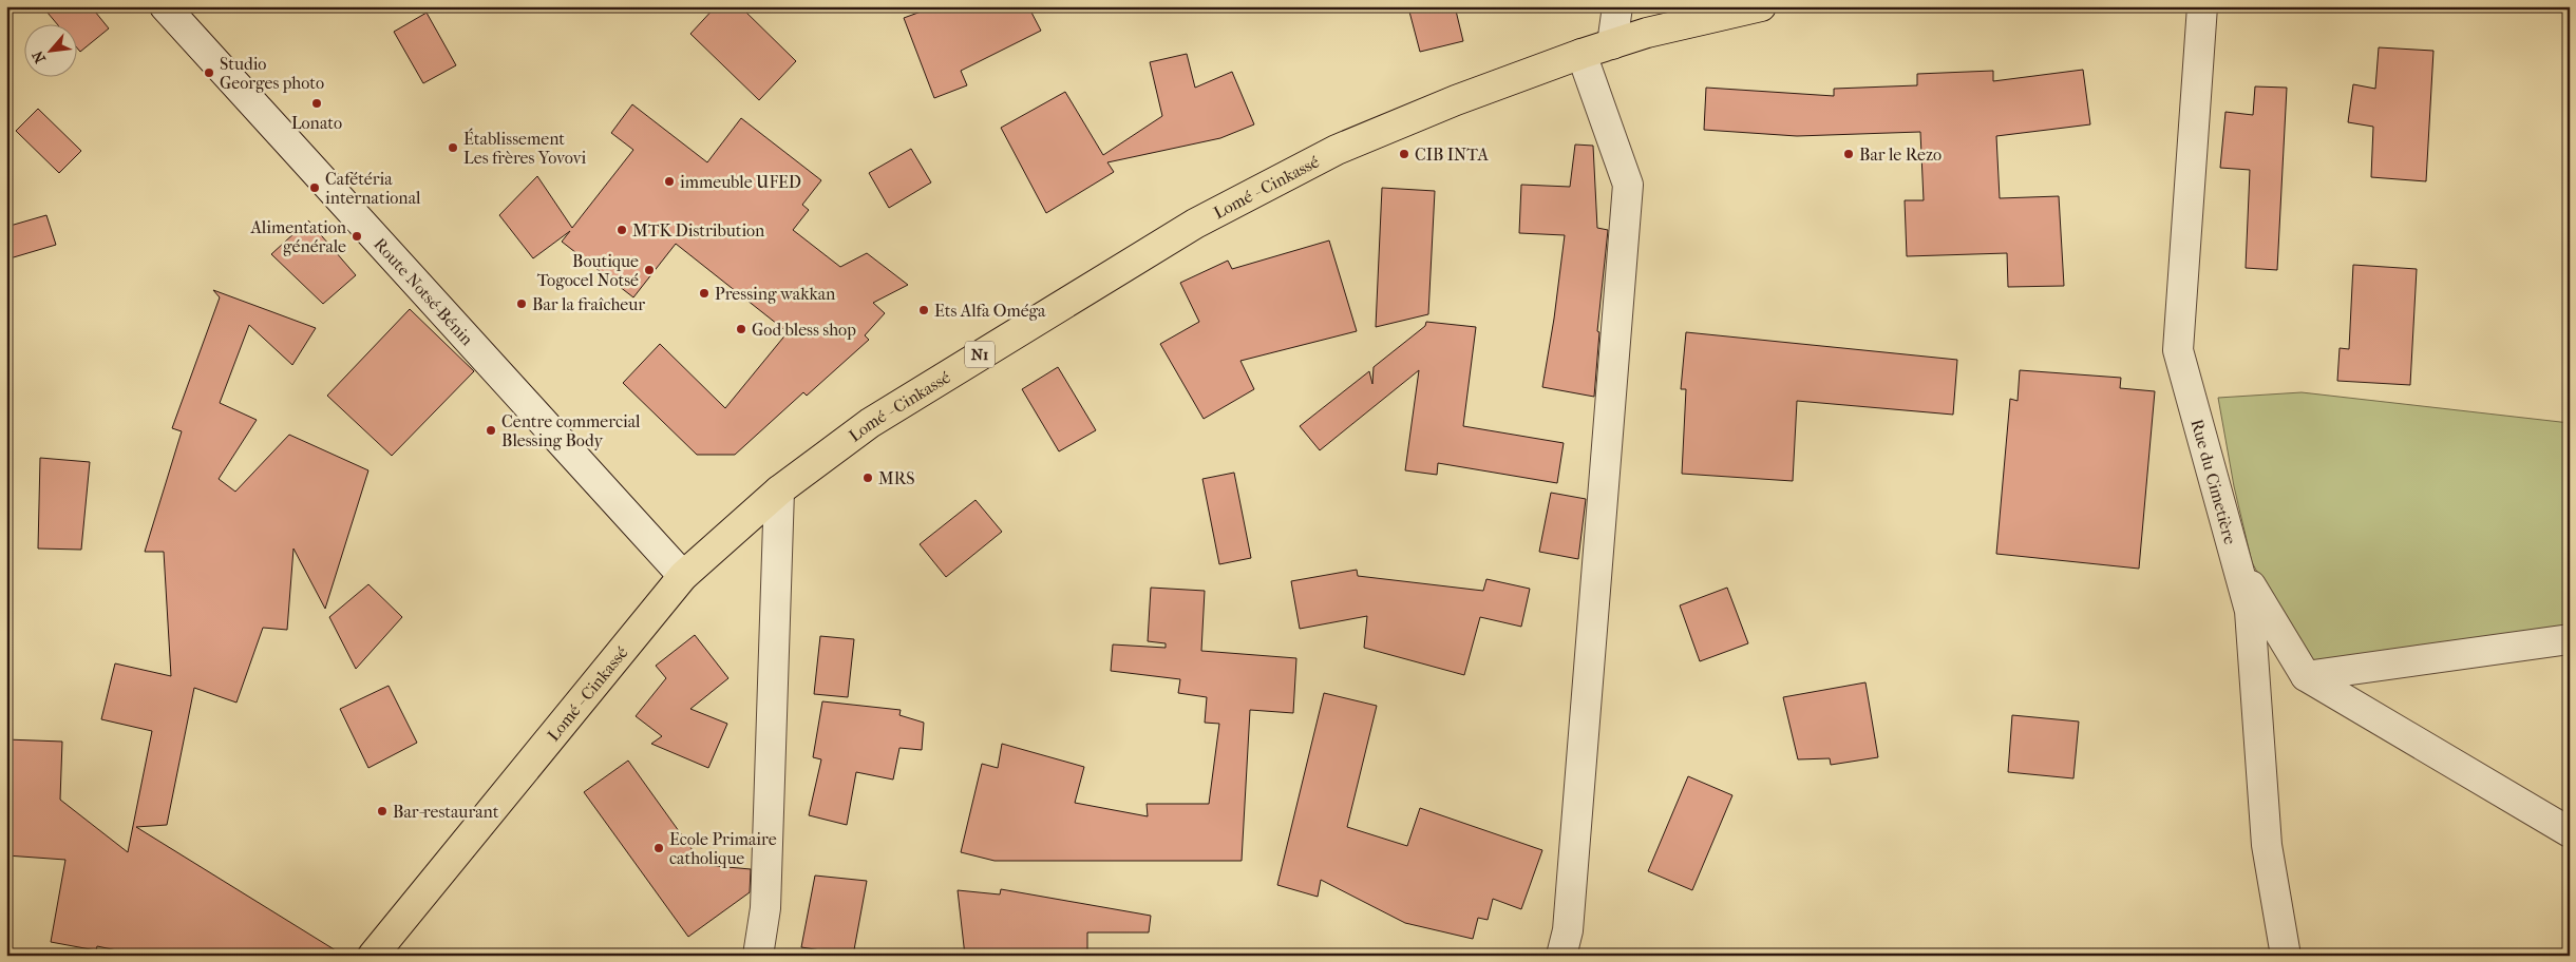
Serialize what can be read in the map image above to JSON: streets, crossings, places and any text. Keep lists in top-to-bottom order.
{
  "streets": {
    "highway": ["Lomé - Cinkassé", "N1"],
    "street": ["Route Notsé-Bénin", "Rue du Cimetière"]
  },
  "crossings": [
    ["Lomé - Cinkassé", "Route Notsé-Bénin"]
  ],
  "places": [
    "Studio Georges photo",
    "Lonato",
    "Établissement Les frères Yovovi",
    "CIB INTA",
    "Bar le Rezo",
    "immeuble UFED",
    "Cafétéria international",
    "MTK Distribution",
    "Alimentation générale",
    "Boutique Togocel Notsé",
    "Pressing wakkan",
    "Bar la fraîcheur",
    "Ets Alfa Oméga",
    "God bless shop",
    "Centre commercial Blessing Body",
    "MRS",
    "Bar-restaurant",
    "Ecole Primaire catholique"
  ],
  "north": "bottom left"
}
